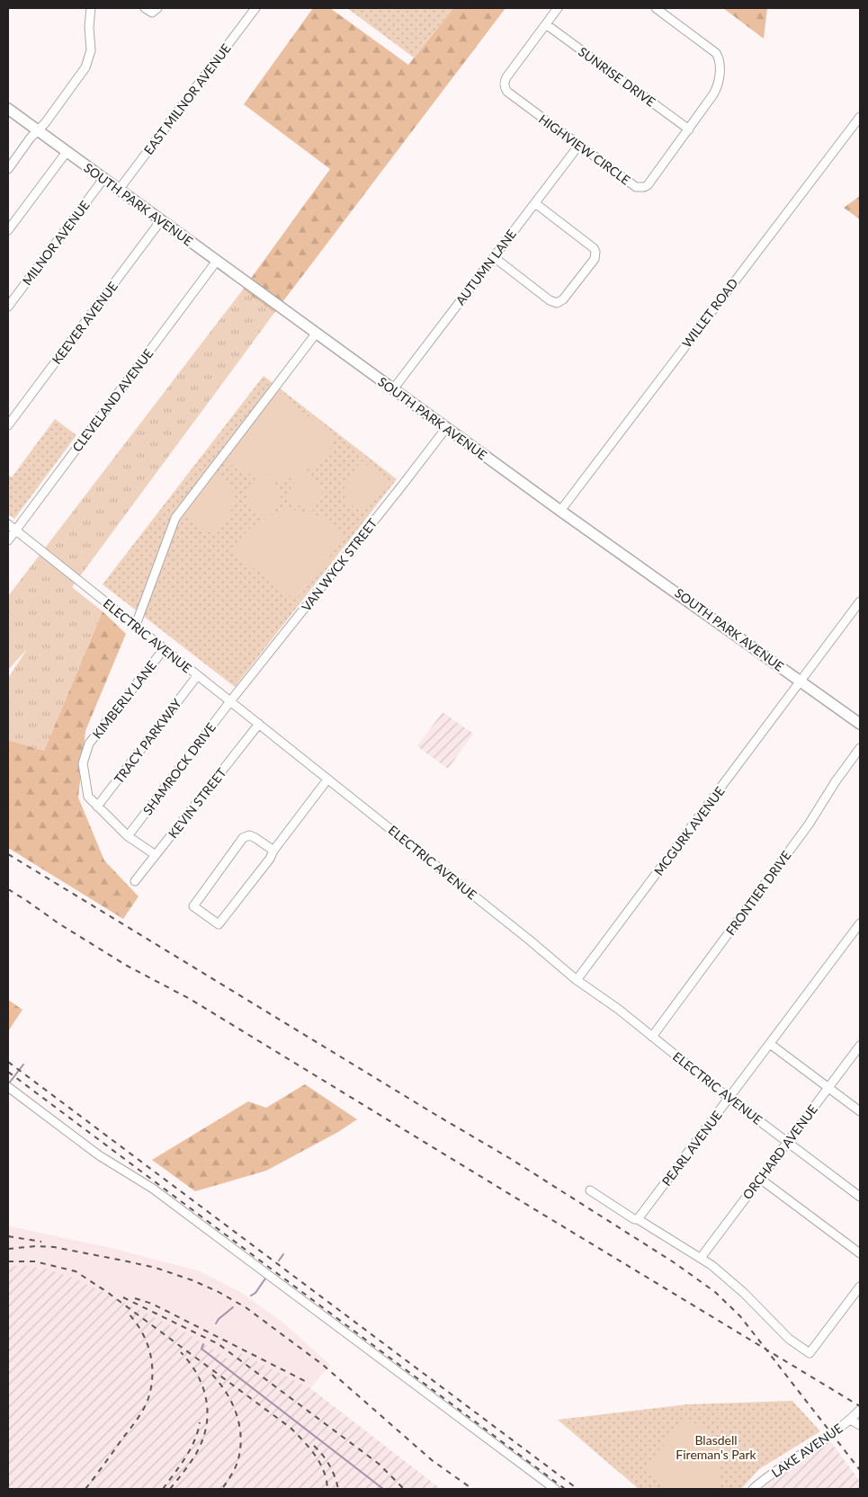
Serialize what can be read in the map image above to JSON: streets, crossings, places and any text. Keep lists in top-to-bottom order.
{
  "streets": {
    "main road": ["SOUTH PARK AVENUE"],
    "street": [
      "SUNRISE DRIVE",
      "EAST MILNOR AVENUE",
      "HIGHVIEW CIRCLE",
      "MILNOR AVENUE",
      "AUTUMN LANE",
      "WILLET ROAD",
      "KEEVER AVENUE",
      "CLEVELAND AVENUE",
      "VAN WYCK STREET",
      "ELECTRIC AVENUE",
      "KIMBERLY LANE",
      "TRACY PARKWAY",
      "SHAMROCK DRIVE",
      "KEVIN STREET",
      "MCGURK AVENUE",
      "FRONTIER DRIVE",
      "PEARL AVENUE",
      "ORCHARD AVENUE",
      "LAKE AVENUE"
    ]
  },
  "crossings": [
    ["SUNRISE DRIVE", "HIGHVIEW CIRCLE"],
    ["EAST MILNOR AVENUE", "SOUTH PARK AVENUE"],
    ["HIGHVIEW CIRCLE", "AUTUMN LANE"],
    ["SOUTH PARK AVENUE", "MILNOR AVENUE"],
    ["SOUTH PARK AVENUE", "AUTUMN LANE"],
    ["SOUTH PARK AVENUE", "WILLET ROAD"],
    ["SOUTH PARK AVENUE", "KEEVER AVENUE"],
    ["SOUTH PARK AVENUE", "CLEVELAND AVENUE"],
    ["SOUTH PARK AVENUE", "VAN WYCK STREET"],
    ["SOUTH PARK AVENUE", "MCGURK AVENUE"],
    ["CLEVELAND AVENUE", "ELECTRIC AVENUE"],
    ["VAN WYCK STREET", "ELECTRIC AVENUE"],
    ["VAN WYCK STREET", "SHAMROCK DRIVE"],
    ["ELECTRIC AVENUE", "KIMBERLY LANE"],
    ["ELECTRIC AVENUE", "TRACY PARKWAY"],
    ["ELECTRIC AVENUE", "SHAMROCK DRIVE"],
    ["ELECTRIC AVENUE", "KEVIN STREET"],
    ["ELECTRIC AVENUE", "MCGURK AVENUE"],
    ["ELECTRIC AVENUE", "FRONTIER DRIVE"],
    ["ELECTRIC AVENUE", "PEARL AVENUE"],
    ["ELECTRIC AVENUE", "ORCHARD AVENUE"],
    ["KIMBERLY LANE", "TRACY PARKWAY"],
    ["KIMBERLY LANE", "SHAMROCK DRIVE"],
    ["KIMBERLY LANE", "KEVIN STREET"]
  ],
  "parks": ["Blasdell Fireman's Park"]
}
